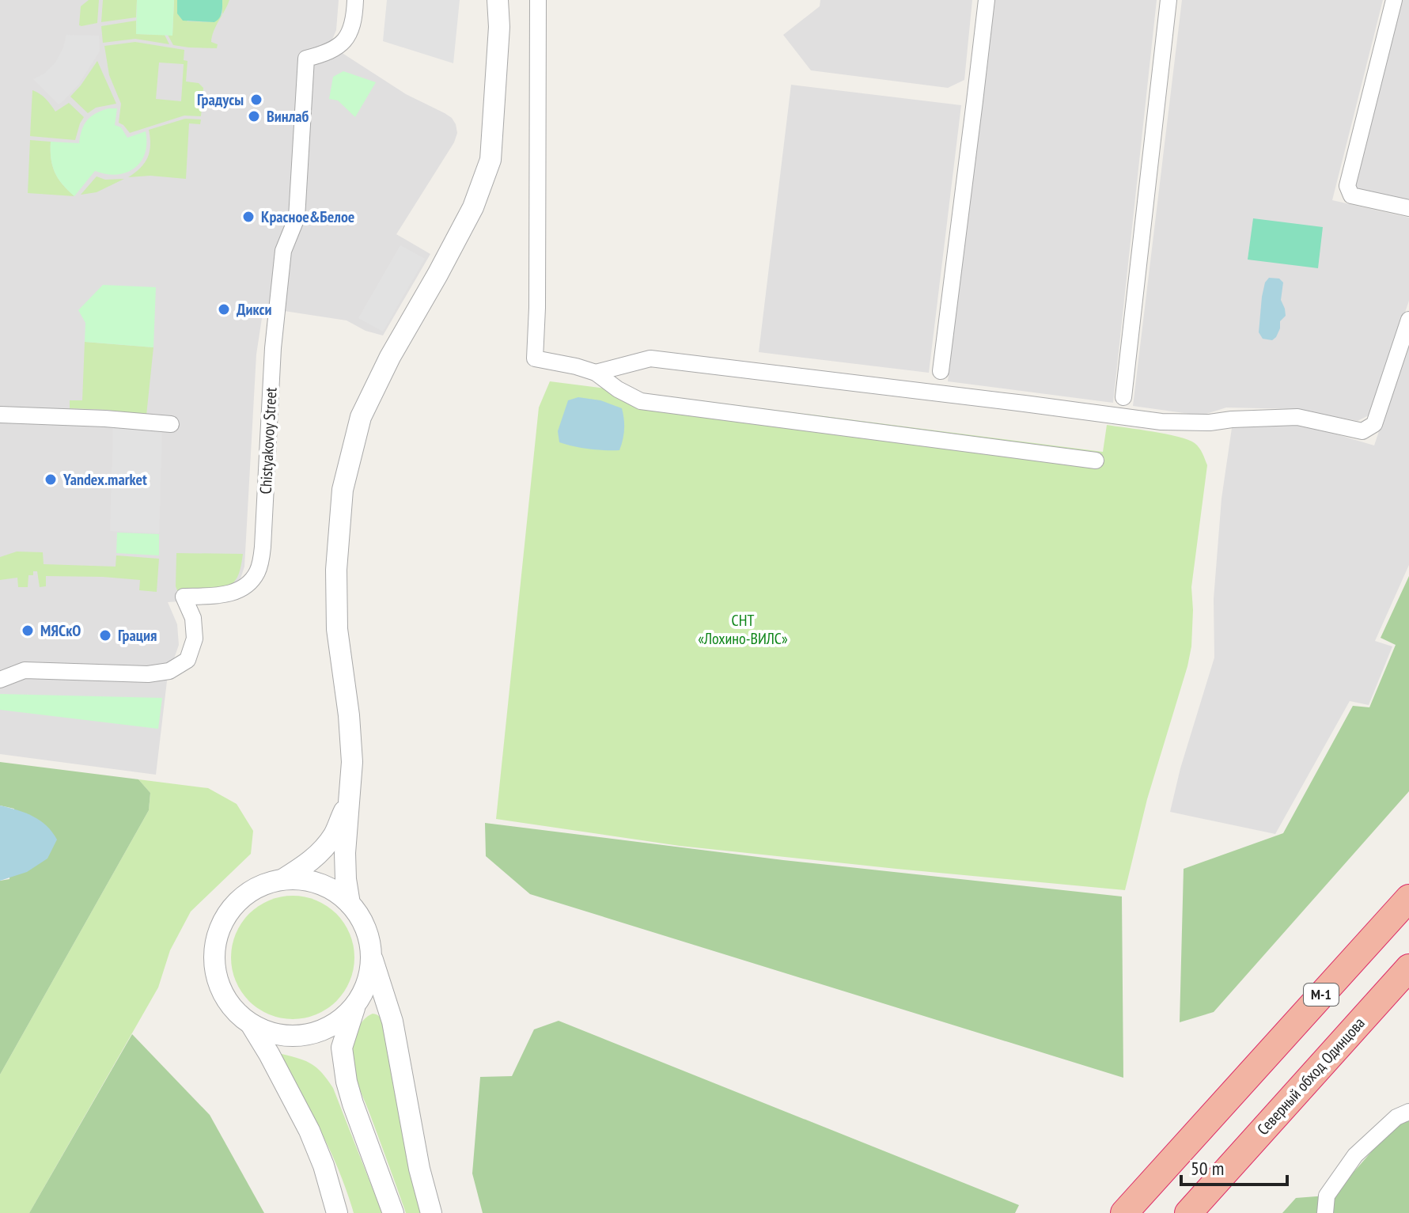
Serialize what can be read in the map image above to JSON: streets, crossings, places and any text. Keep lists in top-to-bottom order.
{
  "streets": {
    "highway": ["М-1", "Северный обход Одинцова"],
    "street": ["Chistyakovoy Street"]
  },
  "parks": ["СНТ «Лохино-ВИЛС»"],
  "places": [
    "Градусы",
    "Винлаб",
    "Красное&Белое",
    "Дикси",
    "Yandex.market",
    "МЯСкО",
    "Грация"
  ],
  "scale_bar": "50 m"
}
